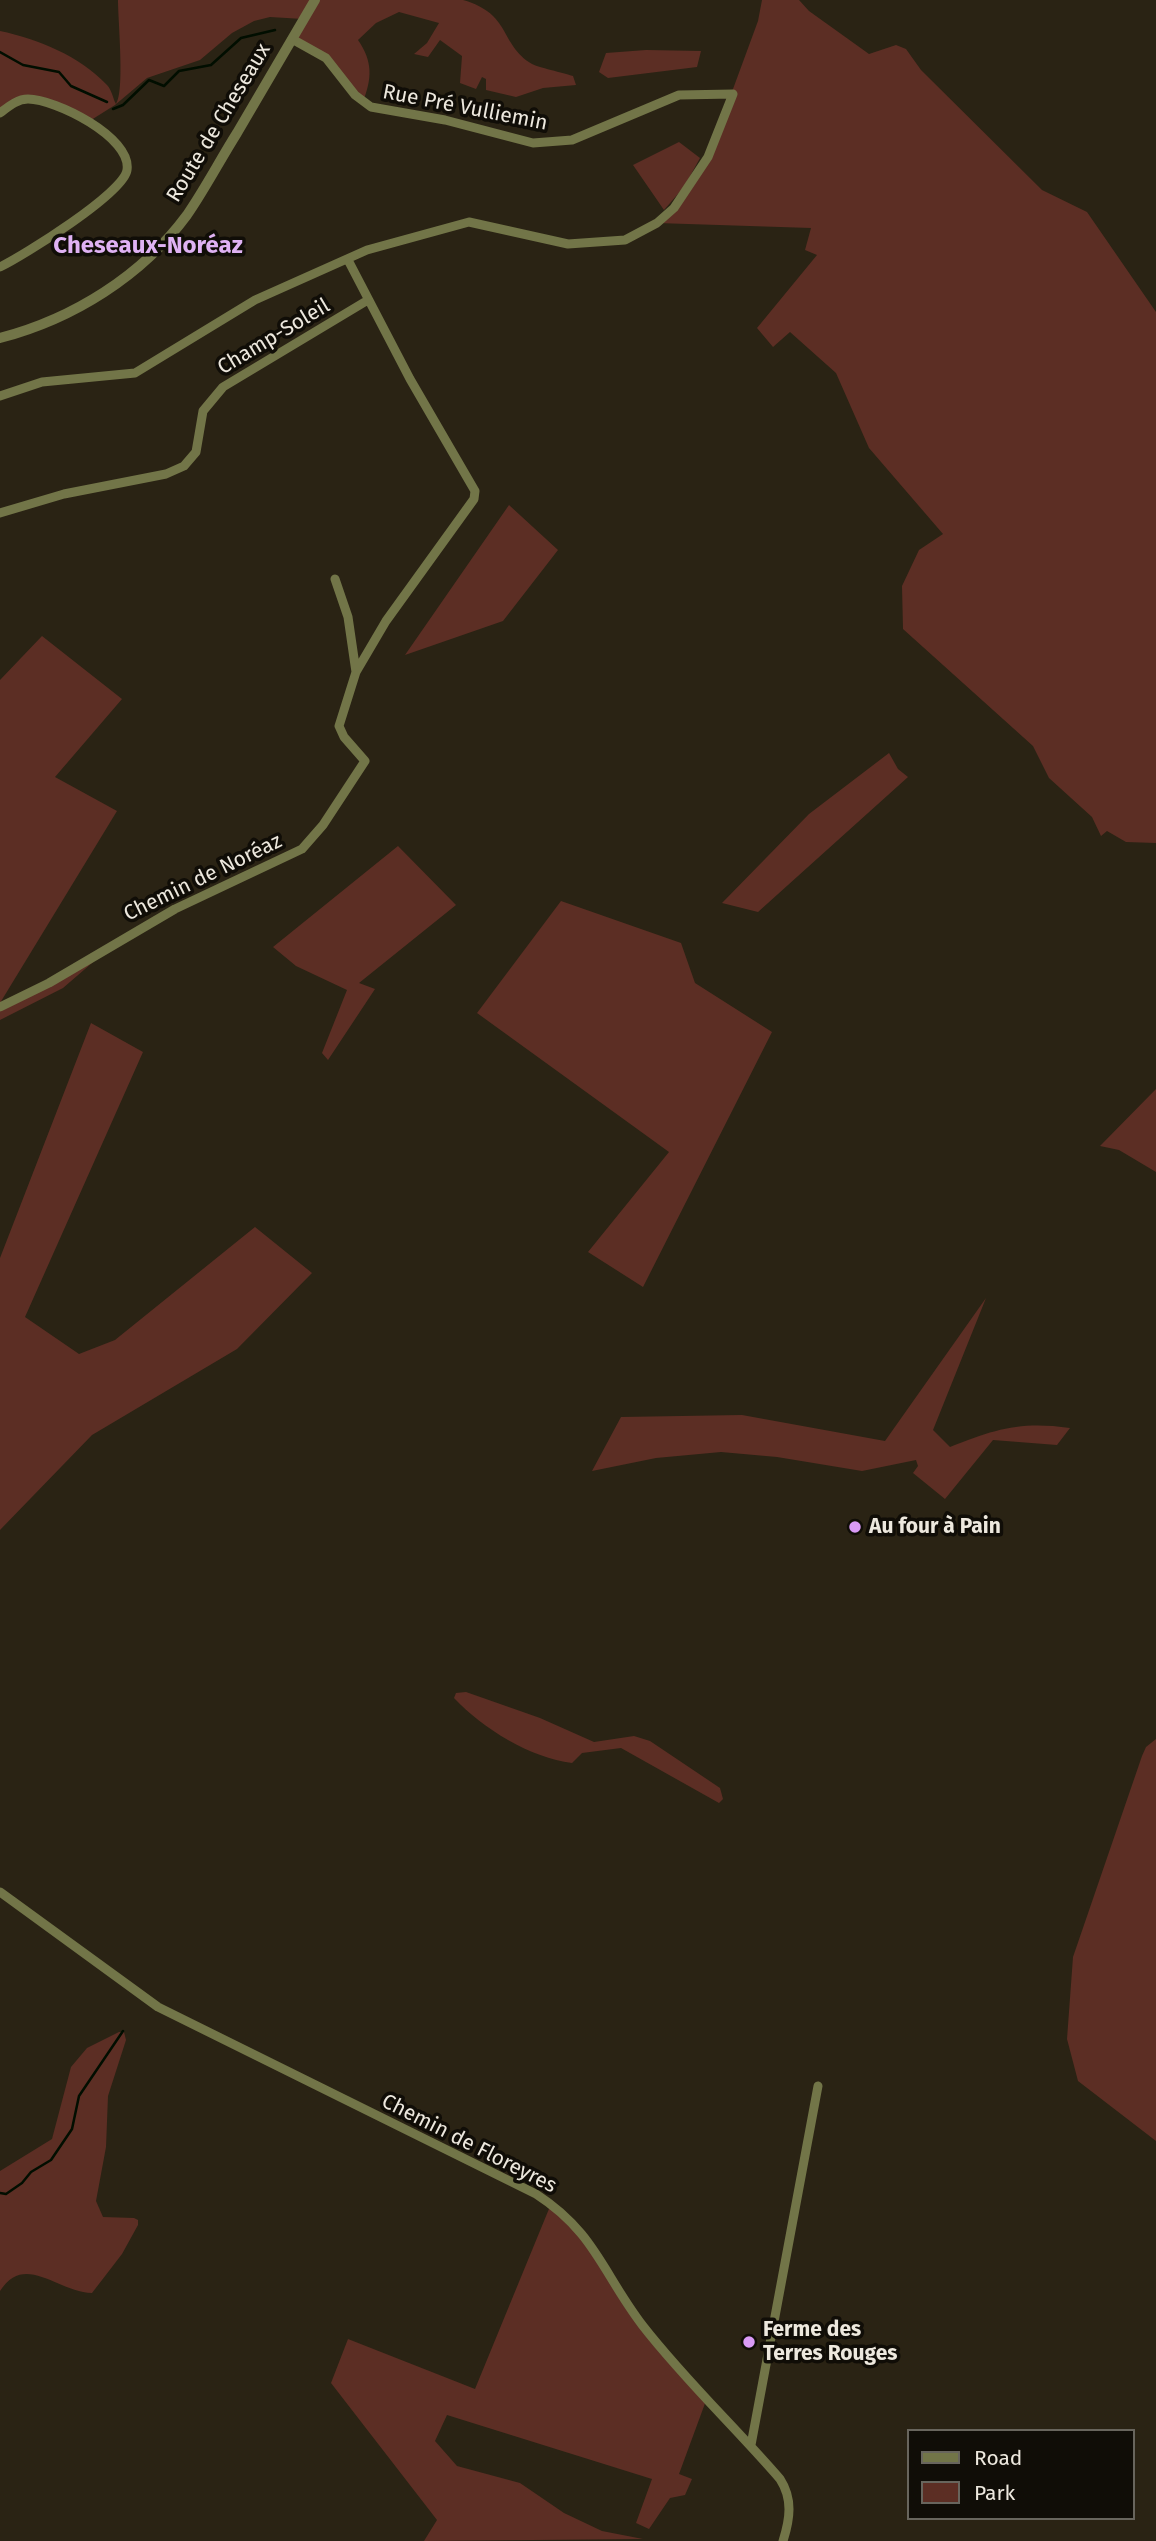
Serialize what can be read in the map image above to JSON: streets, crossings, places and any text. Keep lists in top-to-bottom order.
{
  "streets": {
    "street": [
      "Rue Pré Vulliemin",
      "Route de Cheseaux",
      "Champ-Soleil",
      "Chemin de Noréaz",
      "Chemin de Floreyres"
    ]
  },
  "crossings": [
    ["Rue Pré Vulliemin", "Route de Cheseaux"]
  ],
  "districts": ["Cheseaux-Noréaz"],
  "places": ["Au four à Pain", "Ferme des Terres Rouges"],
  "legend": ["Road", "Park"]
}
